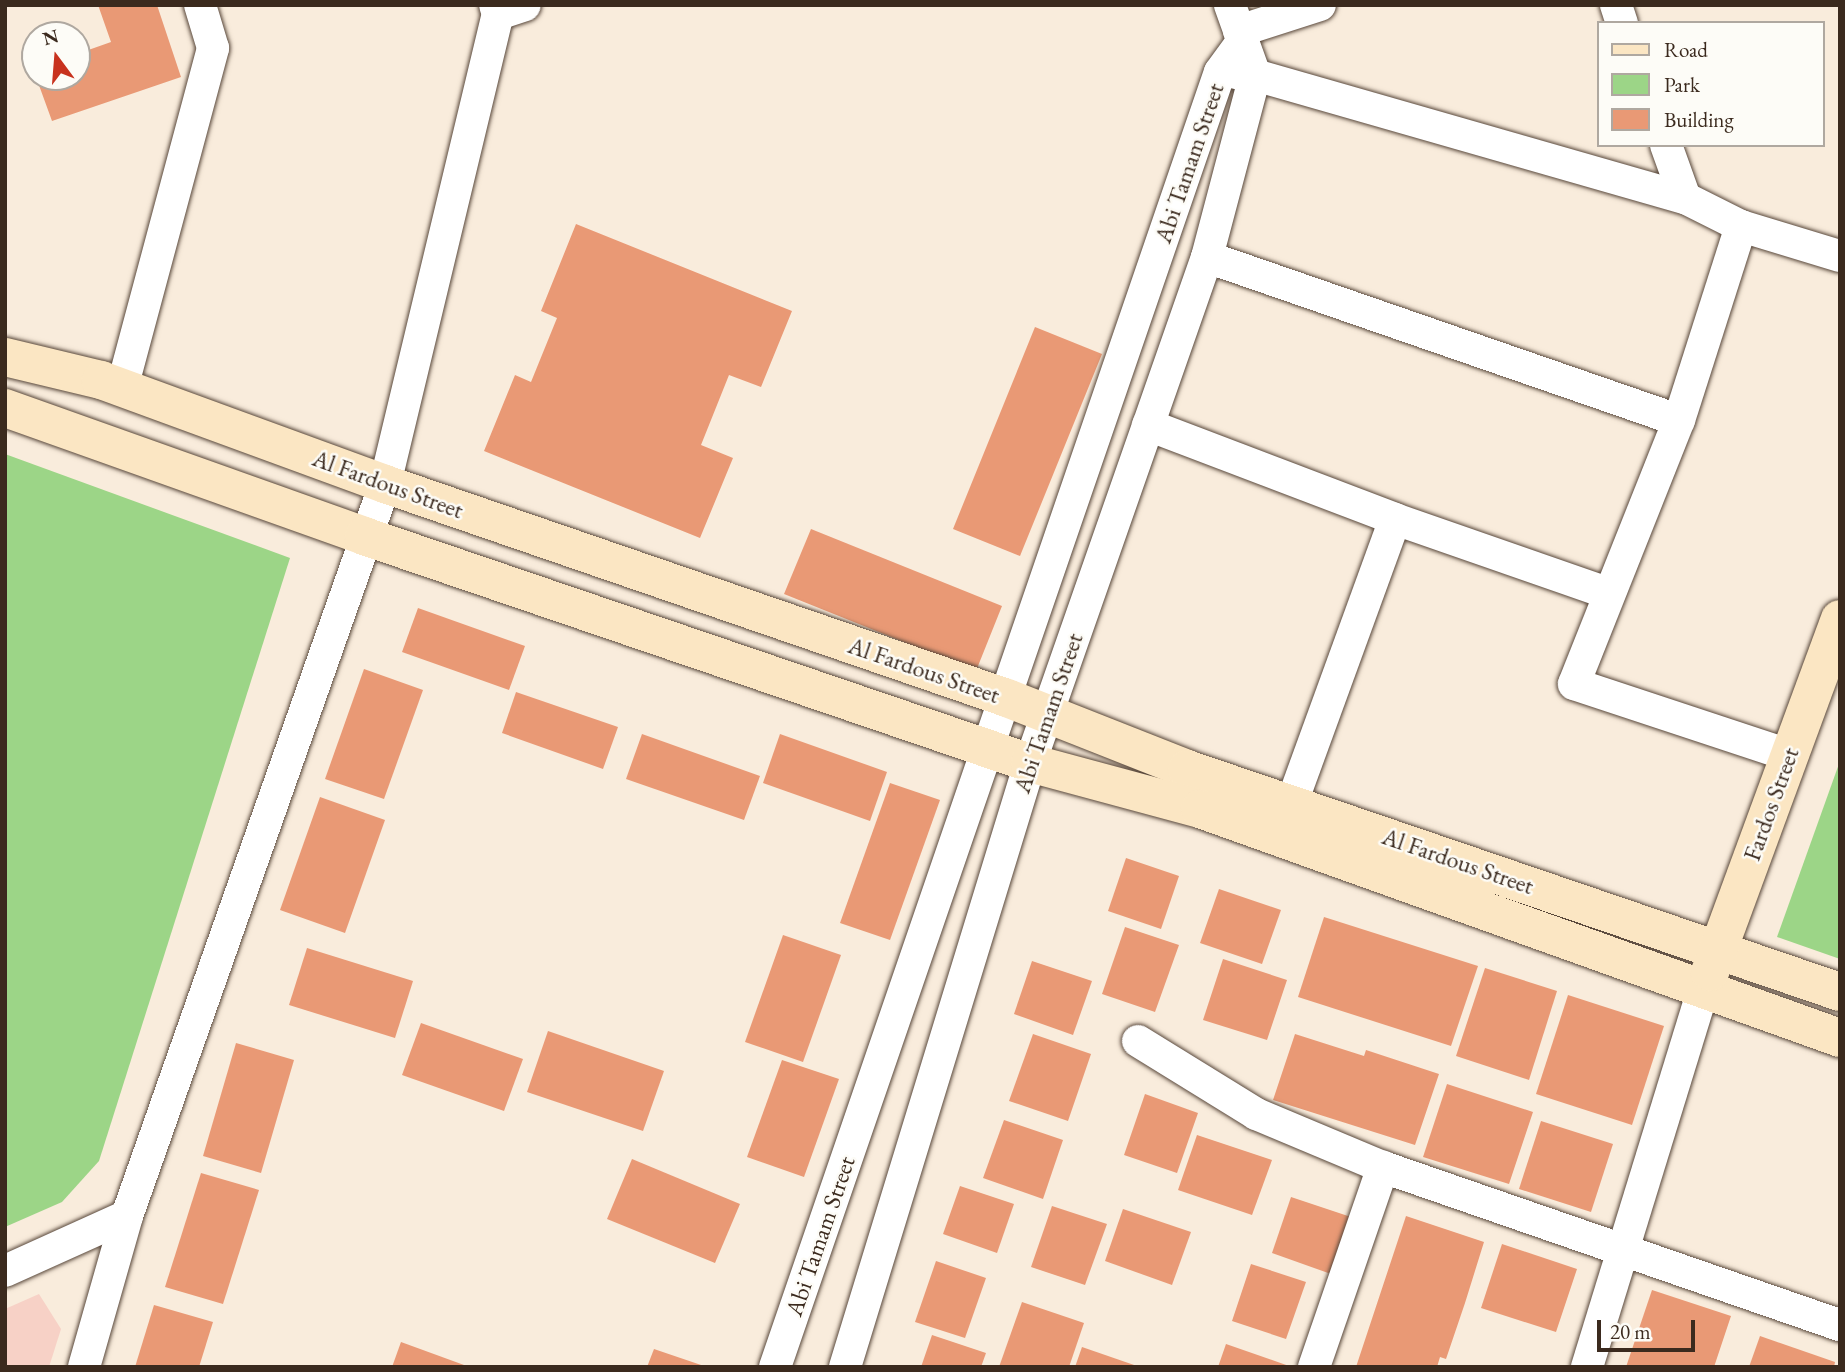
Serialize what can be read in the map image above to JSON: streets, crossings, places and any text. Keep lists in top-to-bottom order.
{
  "streets": {
    "main road": ["Al Fardous Street", "Fardos Street"],
    "street": ["Abi Tamam Street"]
  },
  "crossings": [
    ["Abi Tamam Street", "Al Fardous Street"],
    ["Al Fardous Street", "Fardos Street"]
  ],
  "legend": ["Road", "Park", "Building"],
  "scale_bar": "20 m",
  "north": "top"
}
